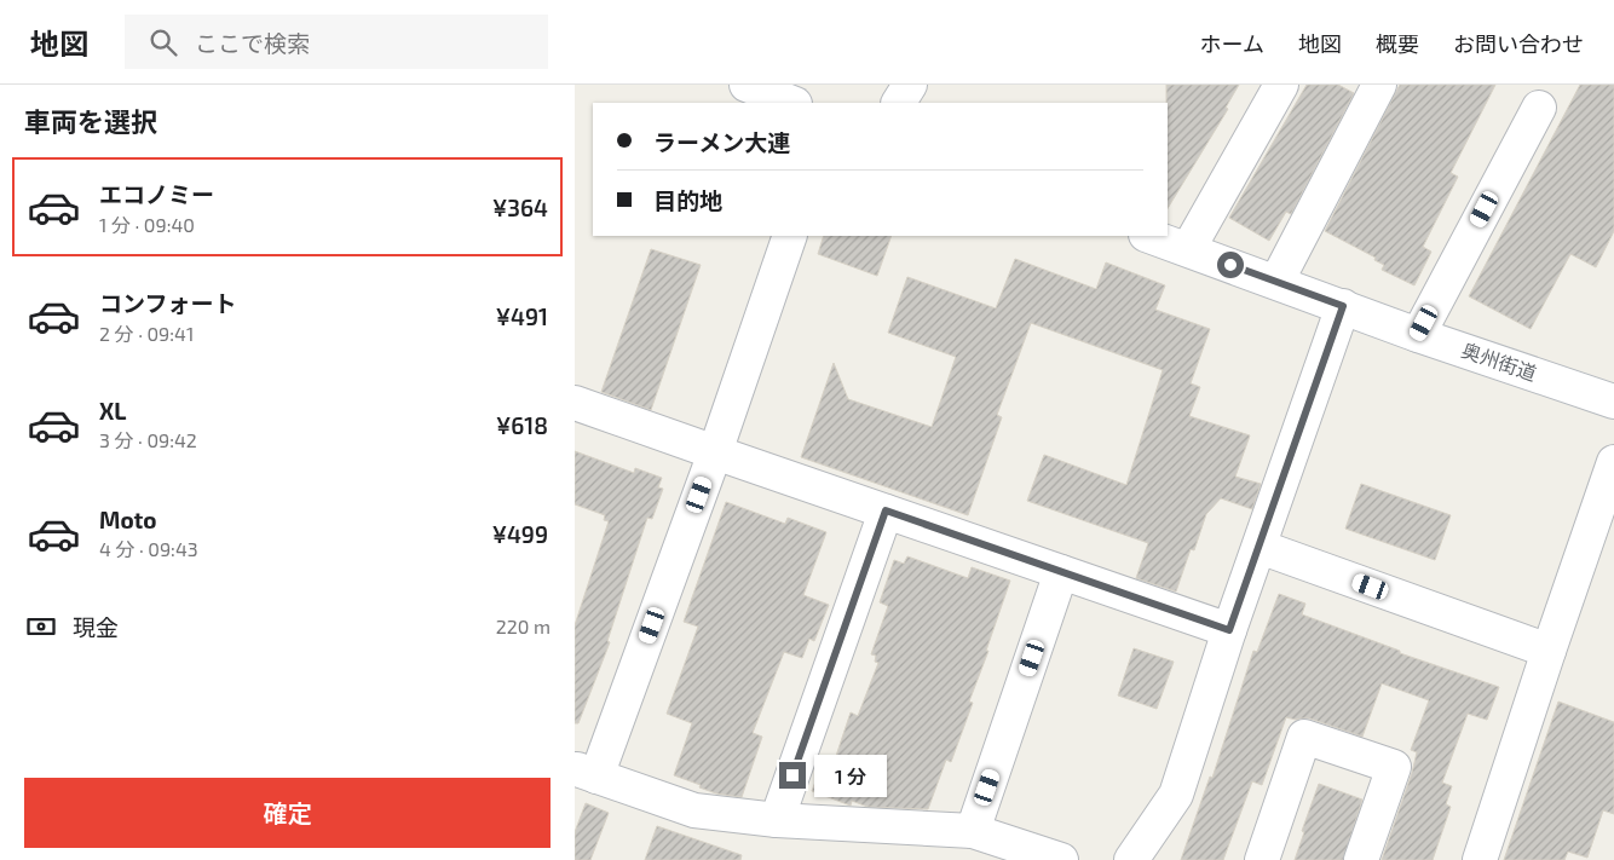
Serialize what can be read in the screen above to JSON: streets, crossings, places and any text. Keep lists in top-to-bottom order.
{
  "streets": {
    "street": ["奥州街道"]
  },
  "page": {
    "header": "地図",
    "search": "ここで検索",
    "nav": [
      "ホーム",
      "地図",
      "概要",
      "お問い合わせ"
    ],
    "heading": "車両を選択",
    "banner": ["ラーメン大連", "目的地"],
    "list": [
      {
        "name": "エコノミー",
        "note": "1 分 · 09:40",
        "value": "¥364"
      },
      {
        "name": "コンフォート",
        "note": "2 分 · 09:41",
        "value": "¥491"
      },
      {
        "name": "XL",
        "note": "3 分 · 09:42",
        "value": "¥618"
      },
      {
        "name": "Moto",
        "note": "4 分 · 09:43",
        "value": "¥499"
      }
    ],
    "pay": ["現金", "220 m"],
    "bubble": "1 分",
    "buttons": "確定"
  }
}
